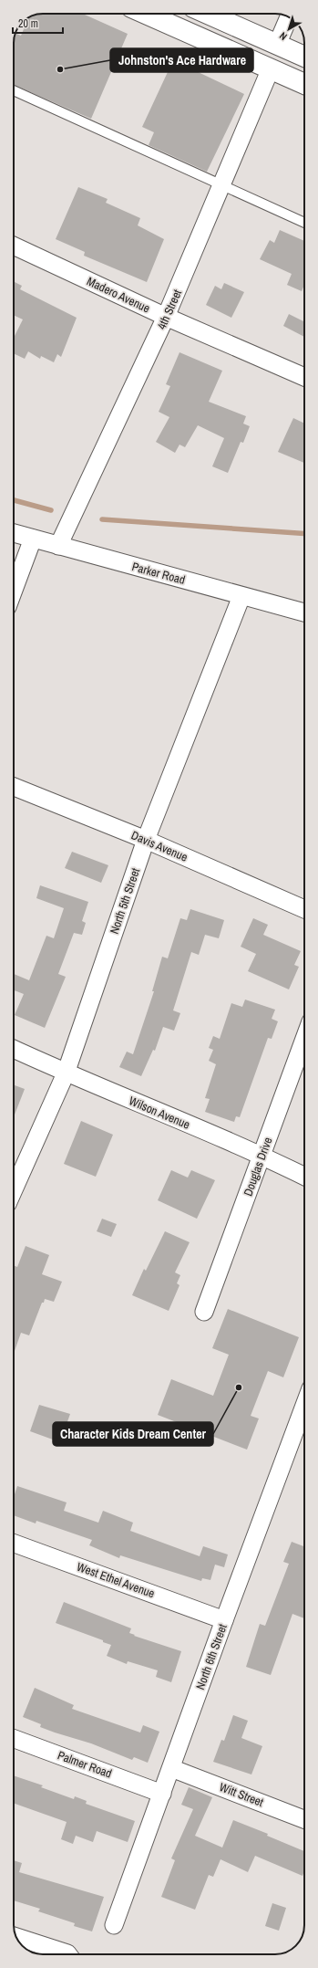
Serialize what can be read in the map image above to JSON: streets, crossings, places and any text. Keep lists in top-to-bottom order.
{
  "streets": {
    "street": [
      "Madero Avenue",
      "4th Street",
      "Parker Road",
      "Davis Avenue",
      "North 5th Street",
      "Wilson Avenue",
      "Douglas Drive",
      "West Ethel Avenue",
      "North 6th Street",
      "Palmer Road",
      "Witt Street"
    ]
  },
  "crossings": [
    ["Madero Avenue", "4th Street"],
    ["4th Street", "Parker Road"],
    ["Parker Road", "North 5th Street"],
    ["Davis Avenue", "North 5th Street"],
    ["North 5th Street", "Wilson Avenue"],
    ["Wilson Avenue", "Douglas Drive"],
    ["West Ethel Avenue", "North 6th Street"],
    ["North 6th Street", "Palmer Road"],
    ["North 6th Street", "Witt Street"]
  ],
  "places": ["Johnston's Ace Hardware", "Character Kids Dream Center"],
  "scale_bar": "20 m",
  "north": "bottom left"
}
